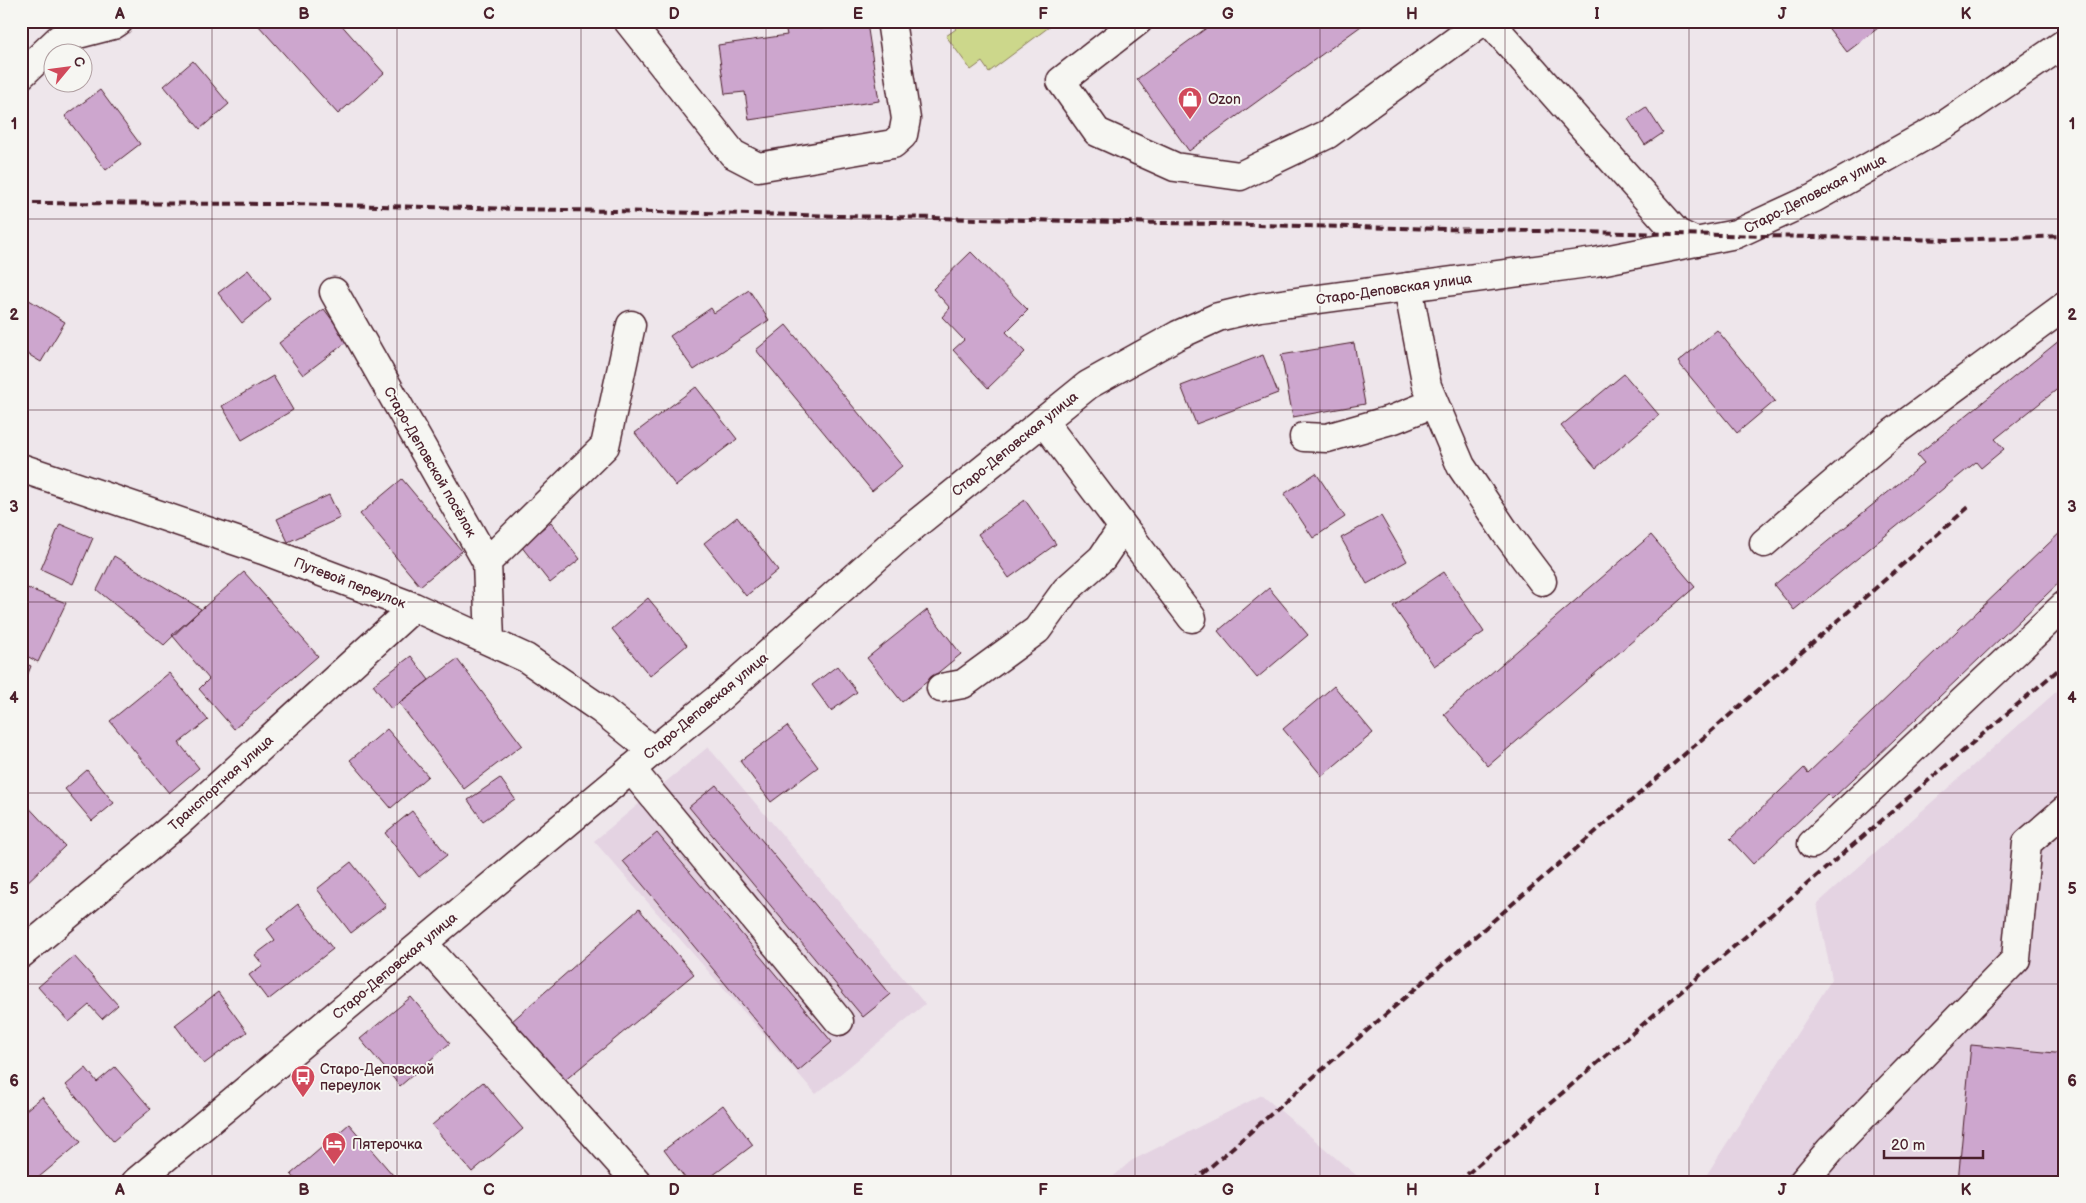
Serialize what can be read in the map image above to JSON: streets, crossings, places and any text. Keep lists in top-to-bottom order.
{
  "streets": {
    "street": [
      "Старо-Деповская улица",
      "Старо-Деповской посёлок",
      "Путевой переулок",
      "Транспортная улица"
    ]
  },
  "crossings": [
    ["Старо-Деповская улица", "Путевой переулок"],
    ["Старо-Деповской посёлок", "Путевой переулок"],
    ["Путевой переулок", "Транспортная улица"]
  ],
  "places": {
    "shop": ["Ozon"],
    "bus stop": ["Старо-Деповской переулок"],
    "hotel": ["Пятерочка"]
  },
  "scale_bar": "20 m",
  "north": "top right",
  "grid": {
    "columns": [
      "A",
      "B",
      "C",
      "D",
      "E",
      "F",
      "G",
      "H",
      "I",
      "J",
      "K"
    ],
    "rows": [
      "1",
      "2",
      "3",
      "4",
      "5",
      "6"
    ]
  }
}
